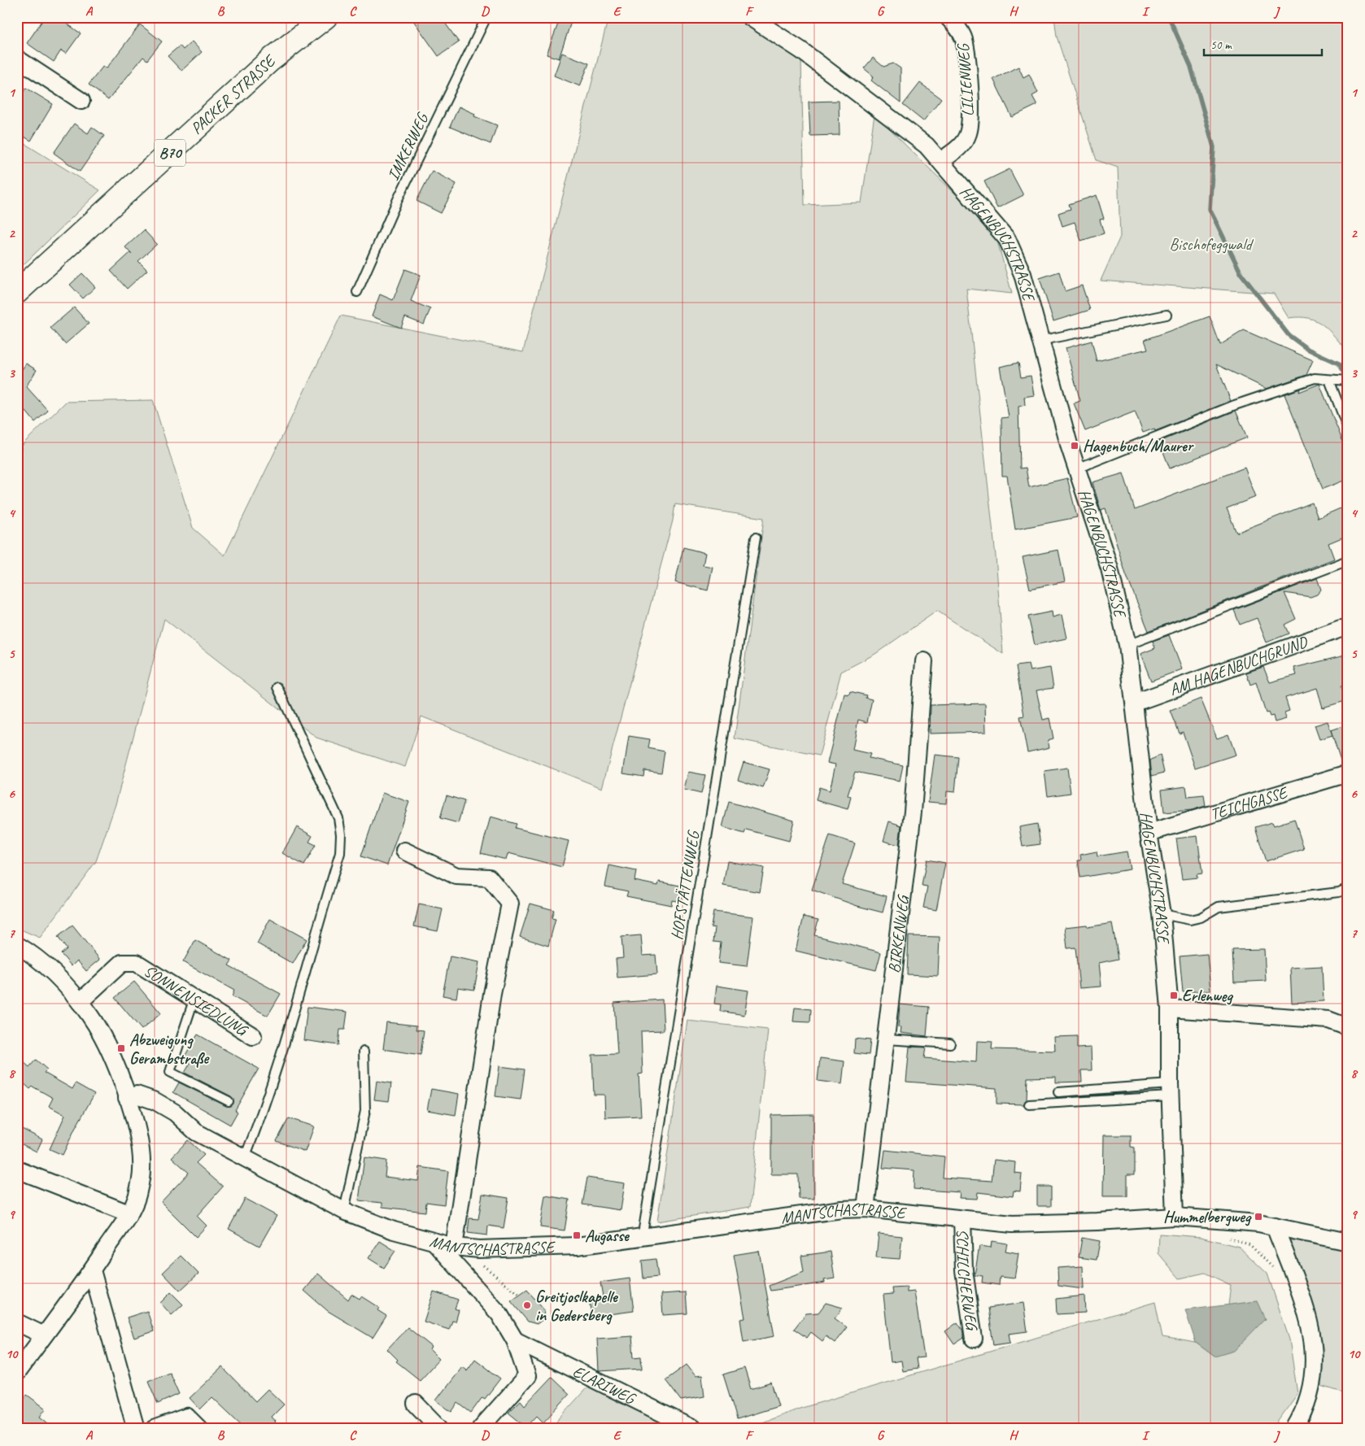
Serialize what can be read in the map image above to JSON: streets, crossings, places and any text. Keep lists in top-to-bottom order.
{
  "streets": {
    "main road": ["PACKER STRASSE", "B70"],
    "street": [
      "LILIENWEG",
      "HAGENBUCHSTRASSE",
      "AM HAGENBUCHGRUND",
      "TEICHGASSE",
      "BIRKENWEG",
      "SONNENSIEDLUNG",
      "MANTSCHASTRASSE",
      "SCHILCHERWEG",
      "ELARIWEG"
    ],
    "lane": ["IMKERWEG", "HOFSTÄTTENWEG"]
  },
  "crossings": [
    ["LILIENWEG", "HAGENBUCHSTRASSE"],
    ["HAGENBUCHSTRASSE", "AM HAGENBUCHGRUND"],
    ["HAGENBUCHSTRASSE", "TEICHGASSE"],
    ["HAGENBUCHSTRASSE", "MANTSCHASTRASSE"],
    ["HOFSTÄTTENWEG", "MANTSCHASTRASSE"],
    ["BIRKENWEG", "MANTSCHASTRASSE"],
    ["MANTSCHASTRASSE", "SCHILCHERWEG"]
  ],
  "parks": ["Bischofeggwald"],
  "places": {
    "transit": [
      "Hagenbuch/Maurer",
      "Erlenweg",
      "Abzweigung Gerambstraße",
      "Hummelbergweg",
      "Augasse"
    ],
    "other": ["Greitjoslkapelle in Gedersberg"]
  },
  "scale_bar": "50 m",
  "grid": {
    "columns": [
      "A",
      "B",
      "C",
      "D",
      "E",
      "F",
      "G",
      "H",
      "I",
      "J"
    ],
    "rows": [
      "1",
      "2",
      "3",
      "4",
      "5",
      "6",
      "7",
      "8",
      "9",
      "10"
    ]
  }
}
